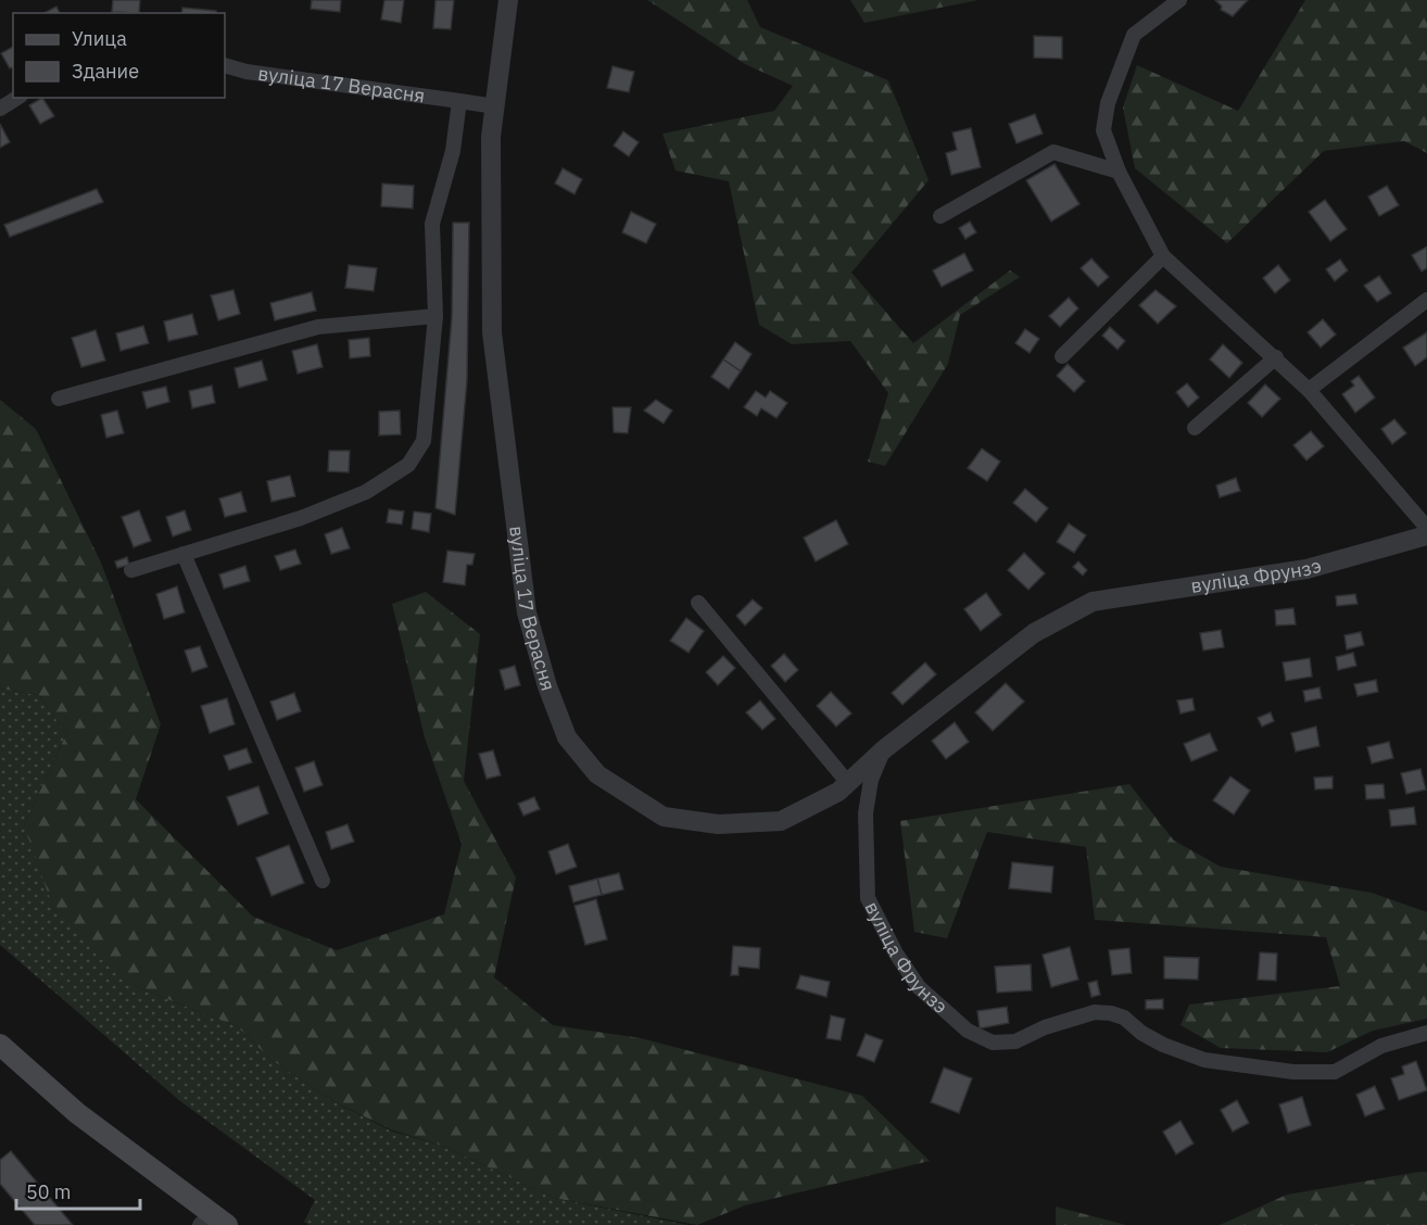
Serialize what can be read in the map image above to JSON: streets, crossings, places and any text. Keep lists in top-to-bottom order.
{
  "streets": {
    "street": ["вуліца 17 Верасня", "вуліца Фрунзэ"]
  },
  "crossings": [
    ["вуліца 17 Верасня", "вуліца Фрунзэ"]
  ],
  "legend": ["Улица", "Здание"],
  "scale_bar": "50 m"
}
